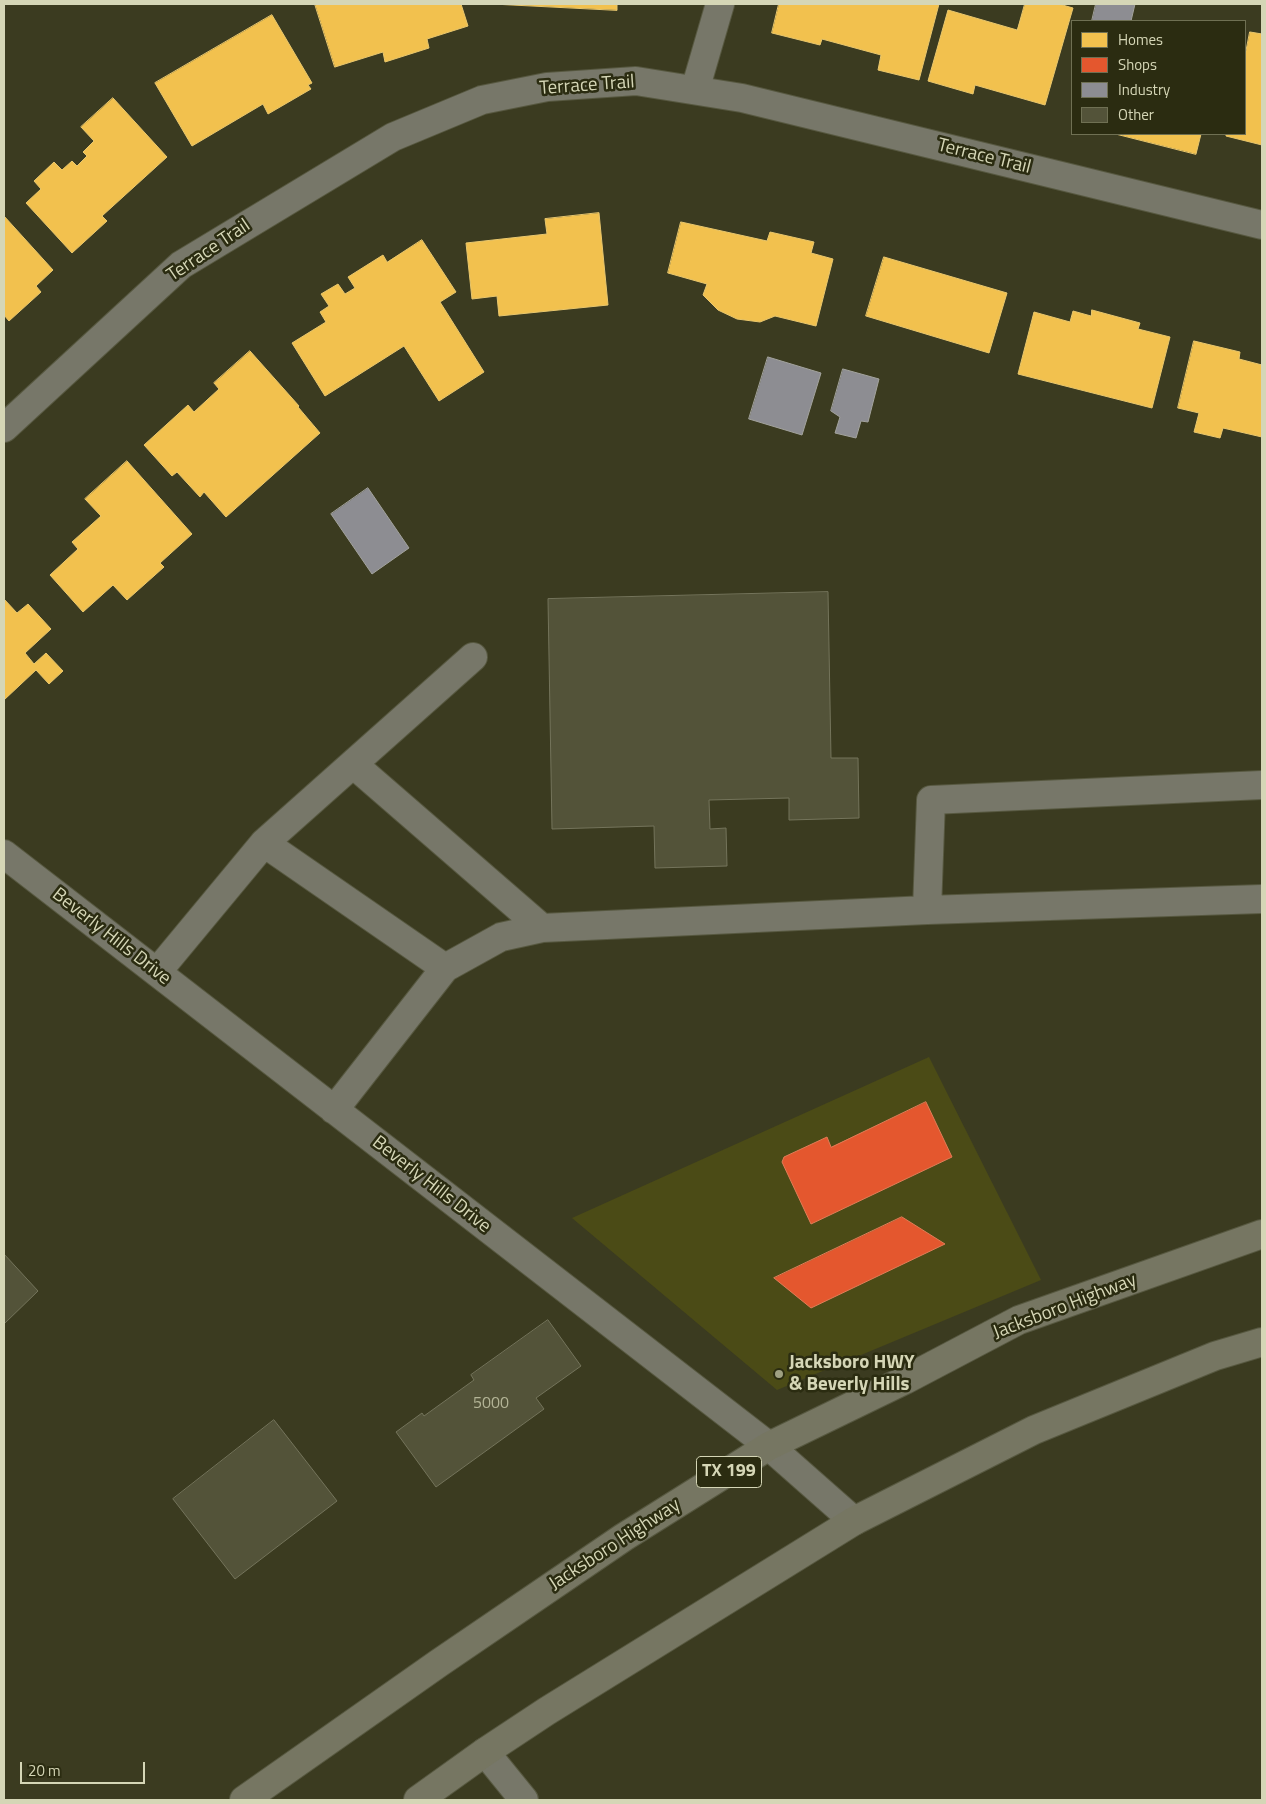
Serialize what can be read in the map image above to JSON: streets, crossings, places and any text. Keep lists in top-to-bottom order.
{
  "streets": {
    "main road": ["Jacksboro Highway", "TX 199"],
    "street": ["Terrace Trail", "Beverly Hills Drive"]
  },
  "crossings": [
    ["Beverly Hills Drive", "Jacksboro Highway"]
  ],
  "places": ["Jacksboro HWY & Beverly Hills"],
  "house_numbers": ["5000"],
  "legend": [
    "Homes",
    "Shops",
    "Industry",
    "Other"
  ],
  "scale_bar": "20 m"
}
